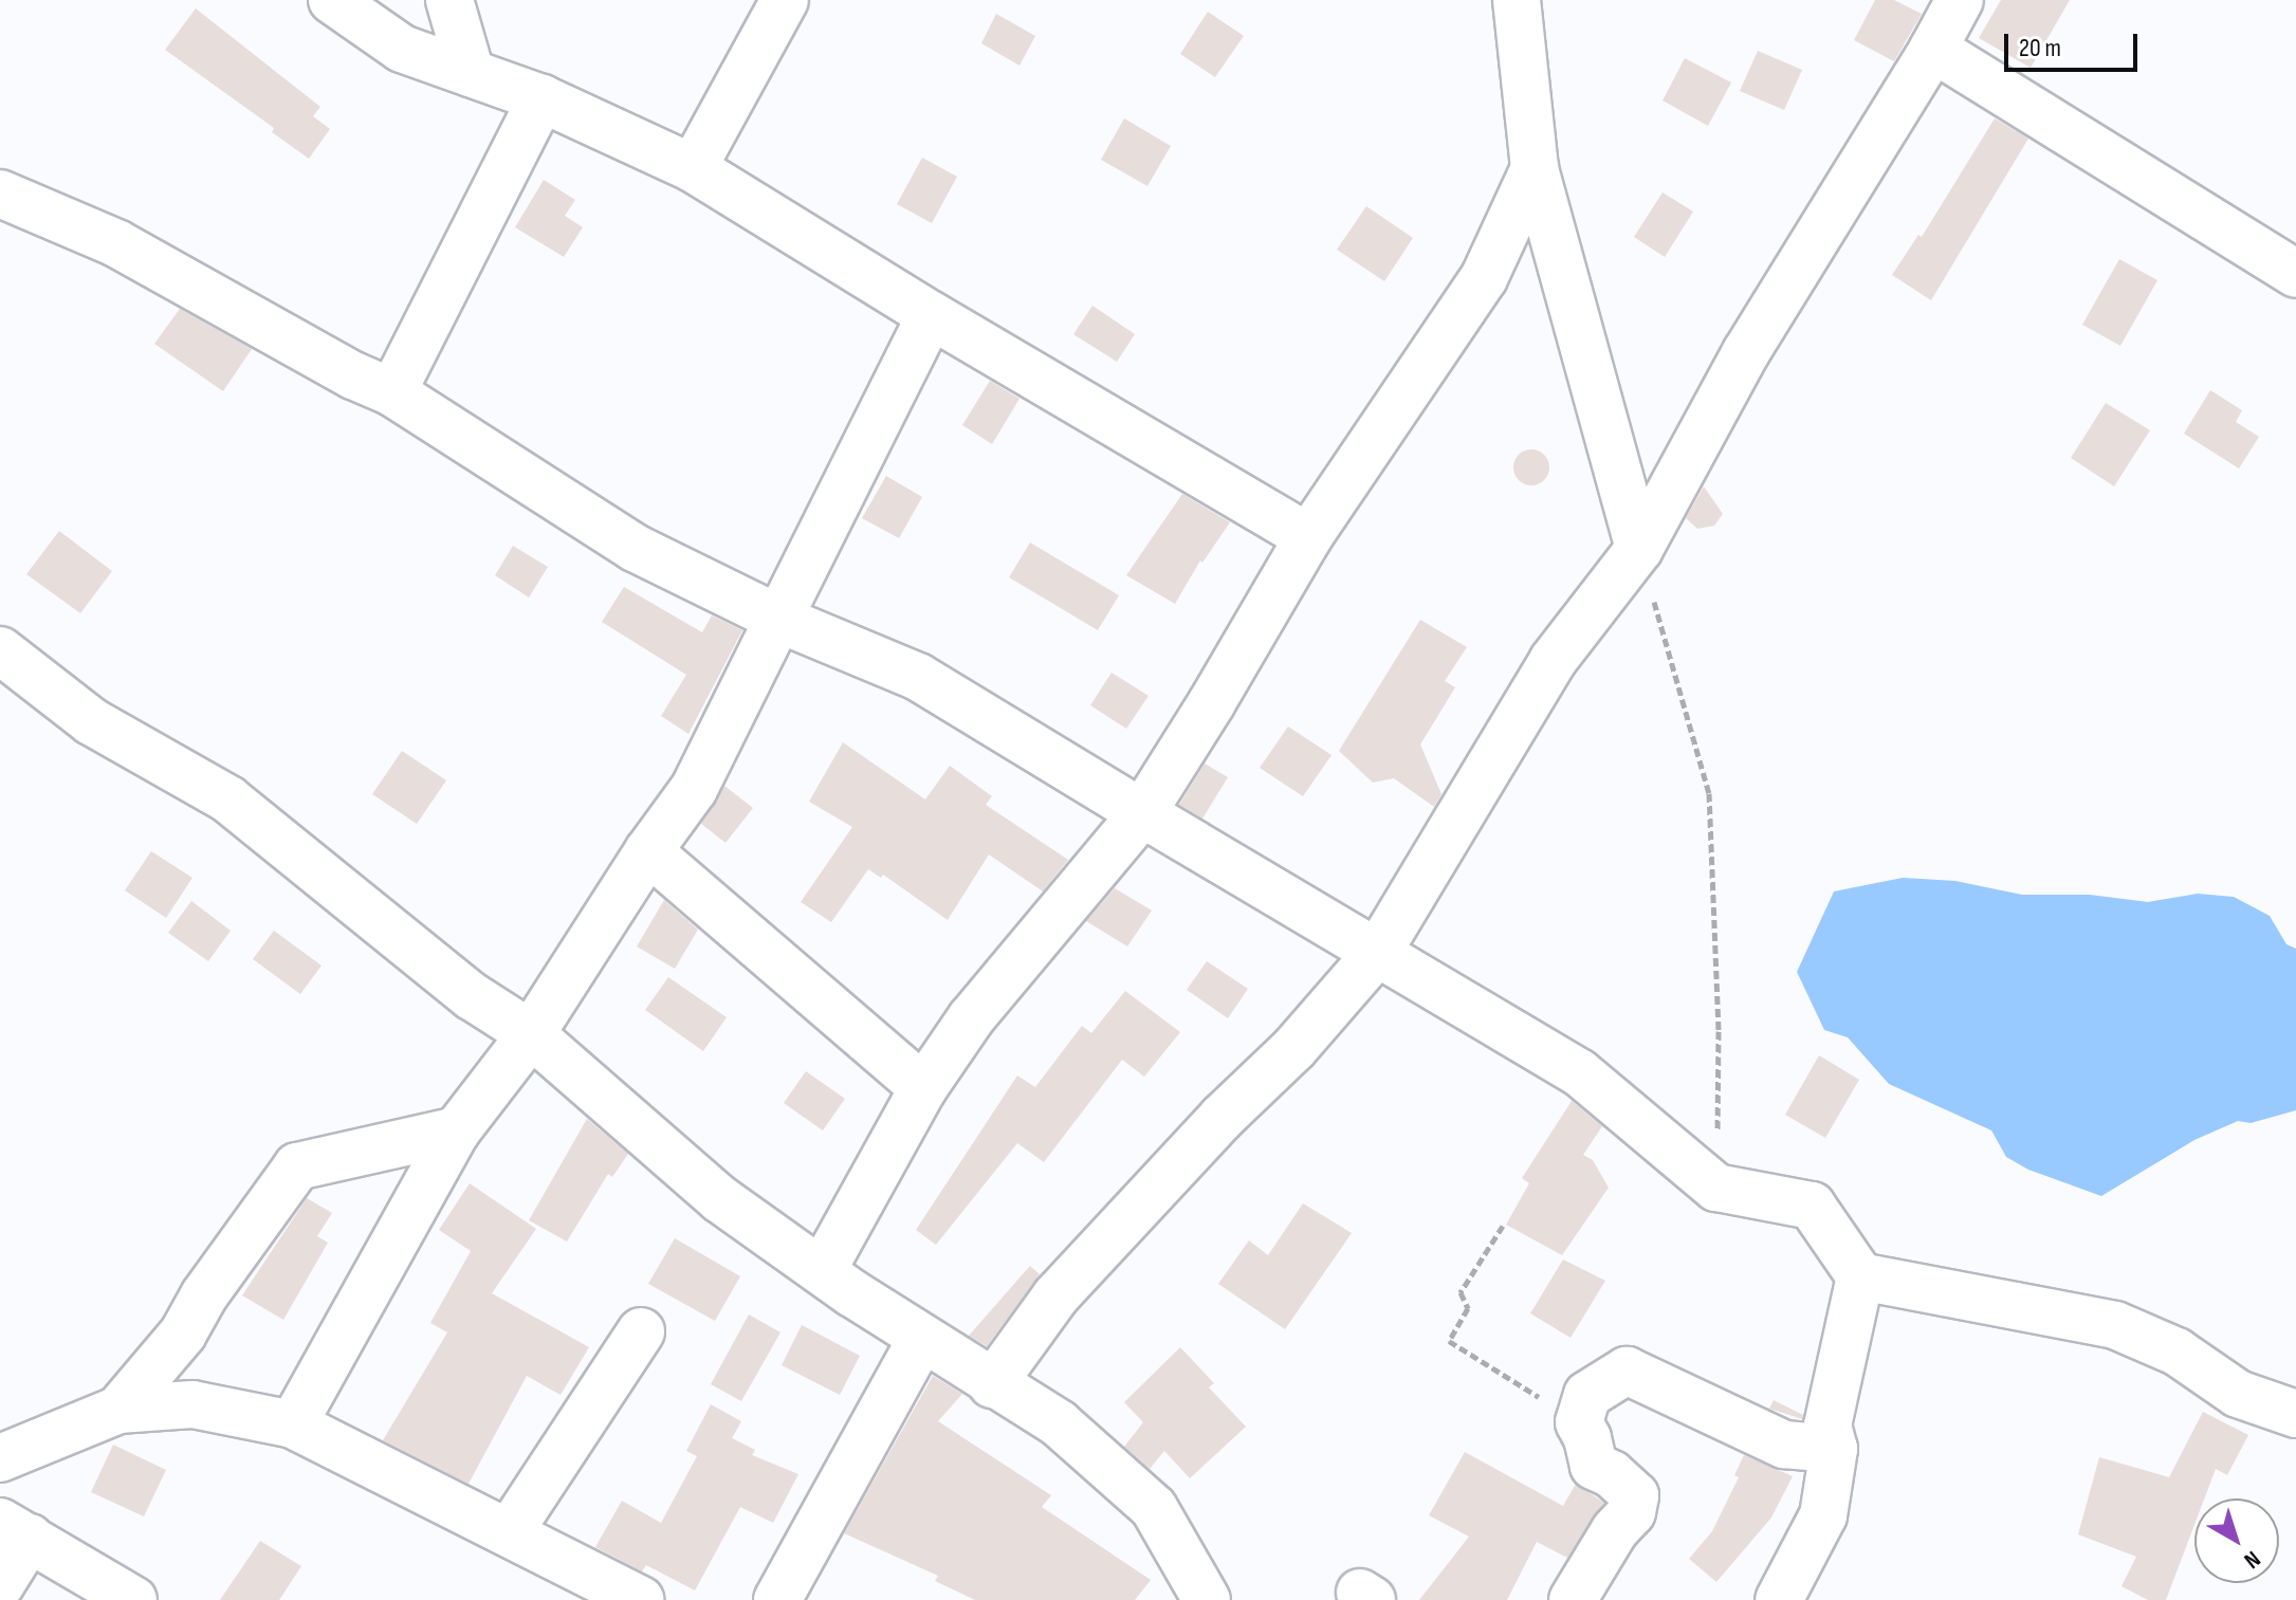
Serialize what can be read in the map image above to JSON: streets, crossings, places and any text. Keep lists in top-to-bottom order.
{
  "scale_bar": "20 m",
  "north": "bottom right"
}
